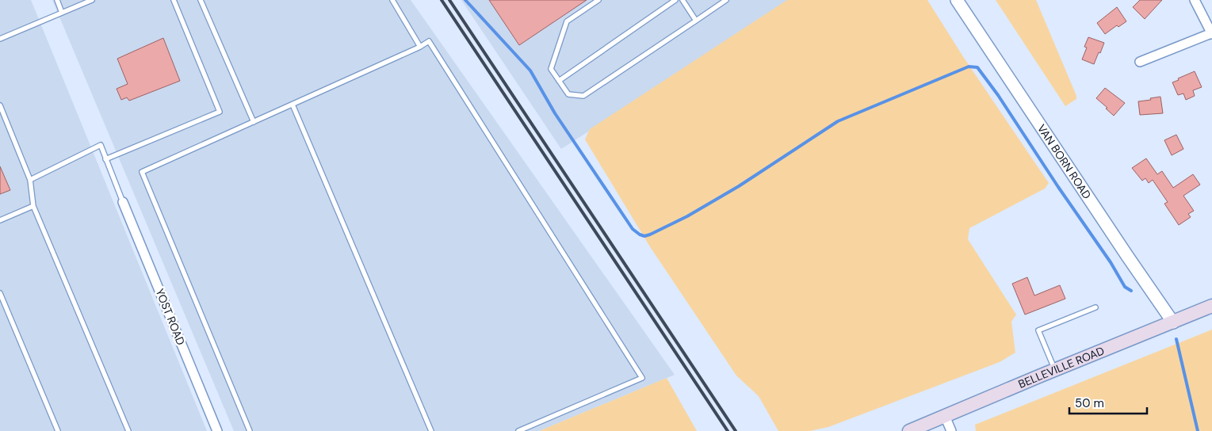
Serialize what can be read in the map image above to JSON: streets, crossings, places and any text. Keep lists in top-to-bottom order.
{
  "streets": {
    "main road": ["BELLEVILLE ROAD"],
    "street": ["VAN BORN ROAD", "YOST ROAD"]
  },
  "crossings": [
    ["VAN BORN ROAD", "BELLEVILLE ROAD"]
  ],
  "scale_bar": "50 m"
}
